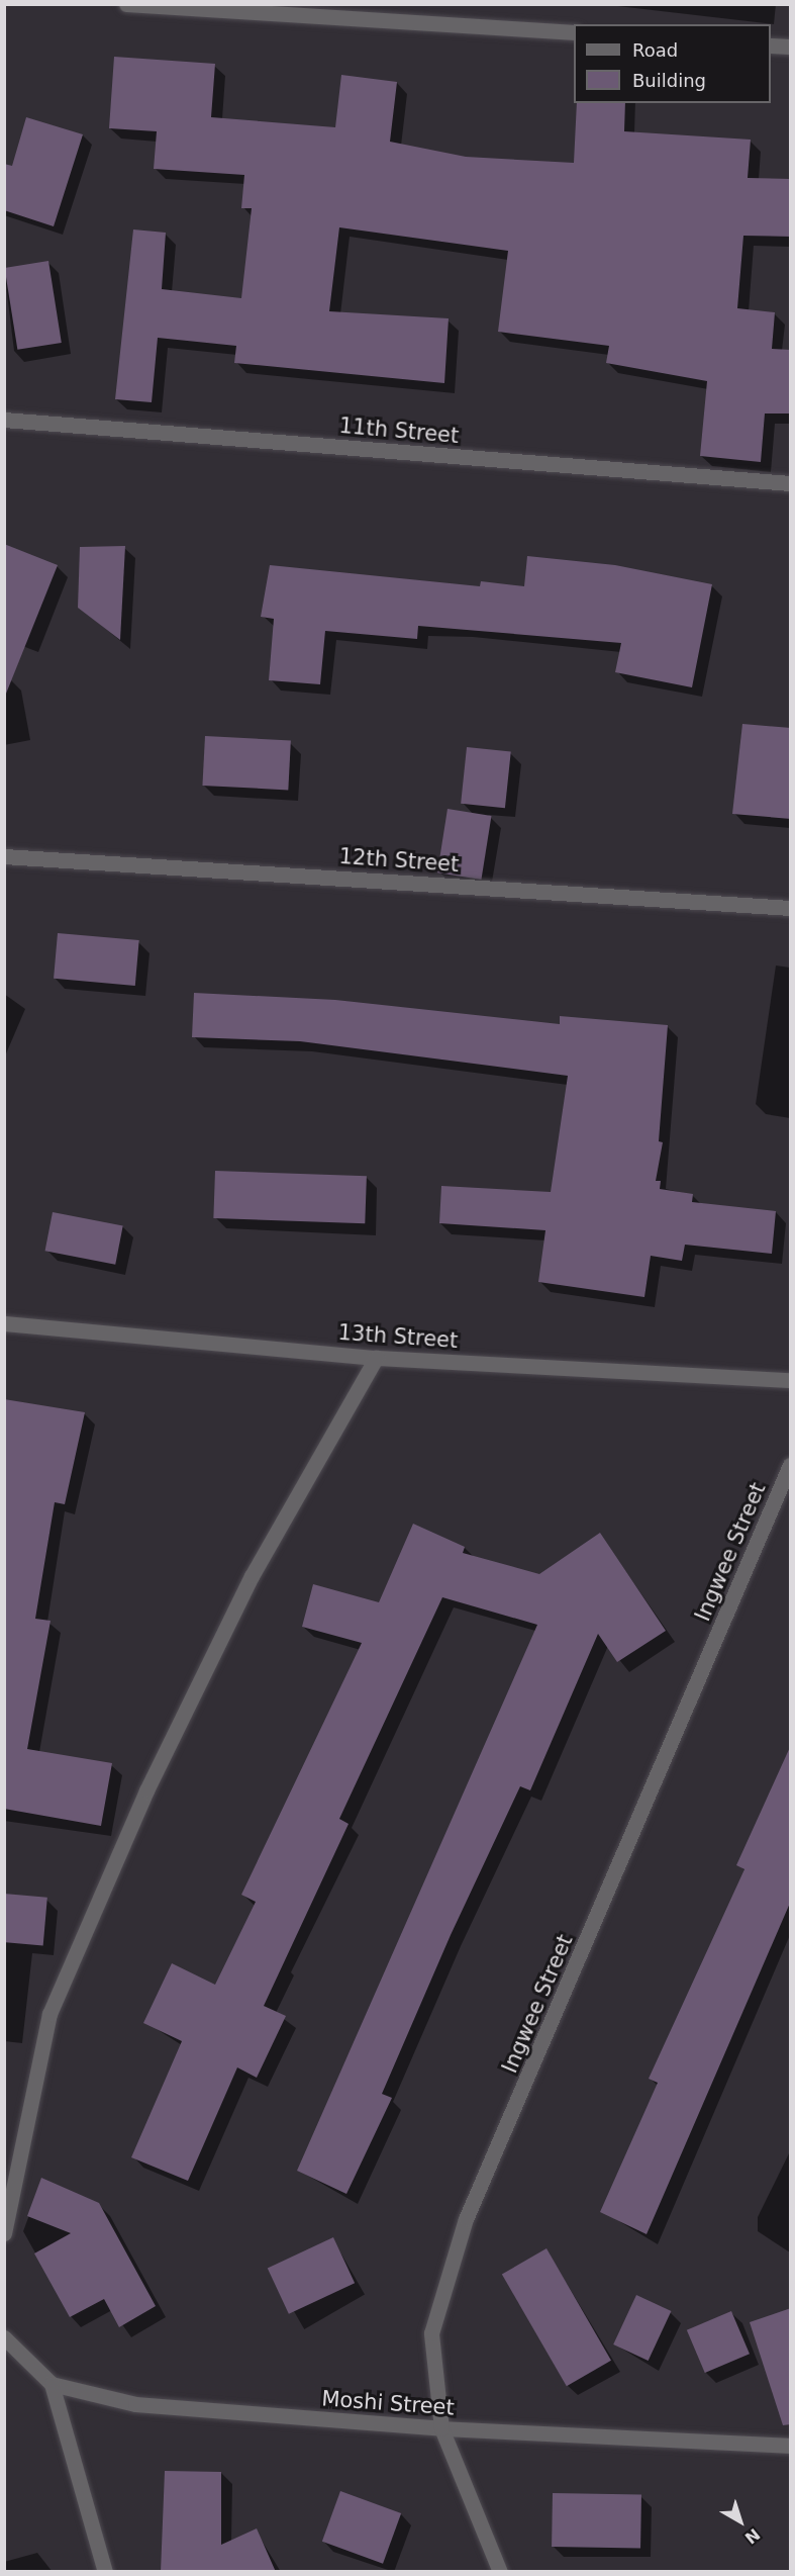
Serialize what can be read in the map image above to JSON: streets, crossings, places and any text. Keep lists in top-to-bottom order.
{
  "streets": {
    "street": [
      "11th Street",
      "12th Street",
      "13th Street",
      "Ingwee Street",
      "Moshi Street"
    ]
  },
  "crossings": [
    ["Ingwee Street", "Moshi Street"]
  ],
  "legend": ["Road", "Building"],
  "north": "bottom right"
}
